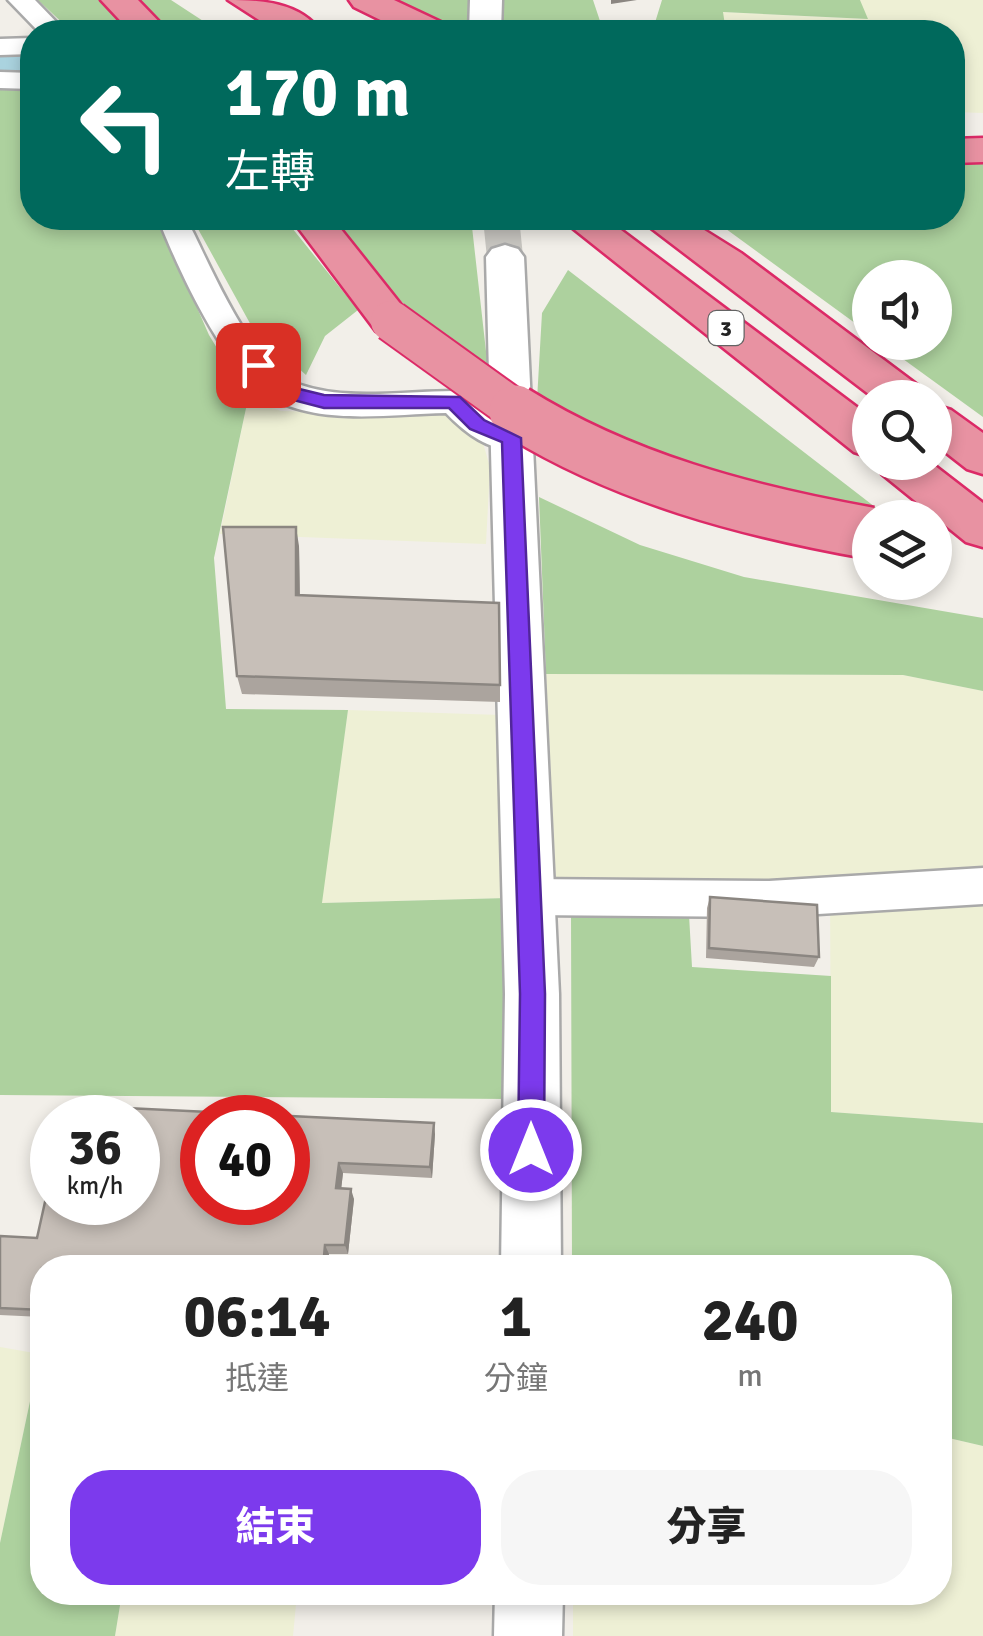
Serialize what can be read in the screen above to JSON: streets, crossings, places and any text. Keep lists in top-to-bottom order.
{
  "streets": {
    "highway": ["3"]
  },
  "page": {
    "turn": ["170 m", "左轉"],
    "speed": "36 km/h",
    "limit": "40",
    "eta": [
      "06:14",
      "抵達",
      "1",
      "分鐘",
      "240",
      "m"
    ],
    "buttons": ["結束", "分享"]
  }
}
